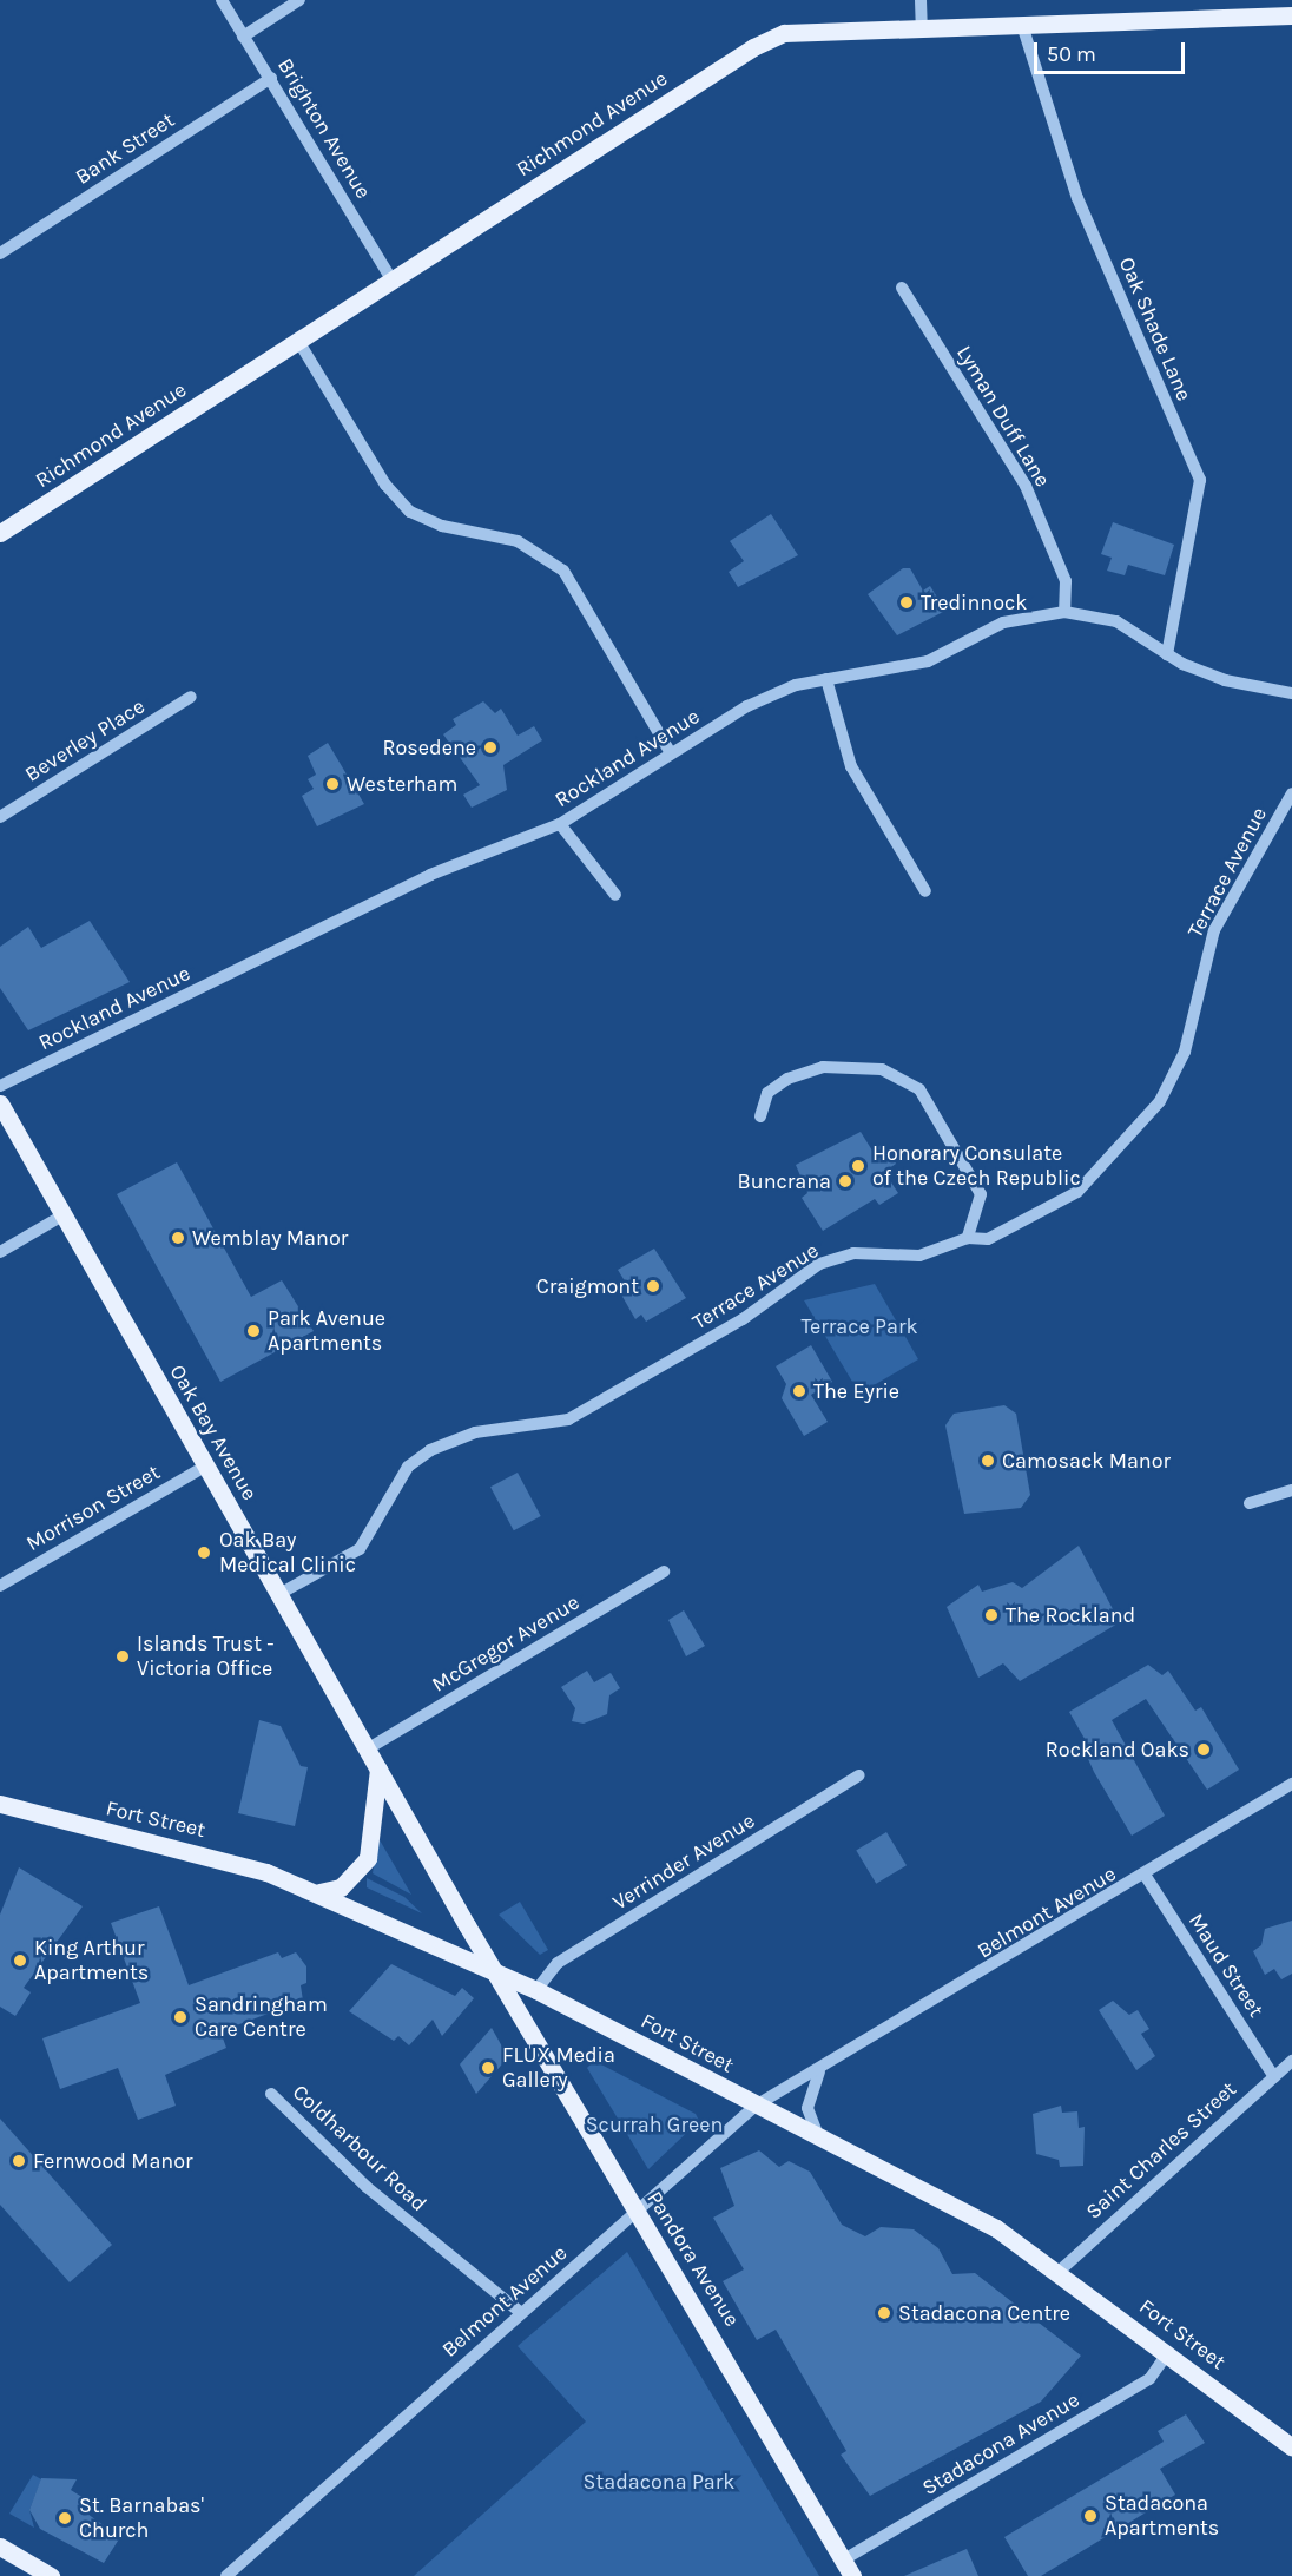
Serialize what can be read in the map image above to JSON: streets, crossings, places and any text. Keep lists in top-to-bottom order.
{
  "streets": {
    "main road": [
      "Richmond Avenue",
      "Oak Bay Avenue",
      "Fort Street",
      "Pandora Avenue"
    ],
    "street": [
      "Brighton Avenue",
      "Bank Street",
      "Oak Shade Lane",
      "Lyman Duff Lane",
      "Beverley Place",
      "Rockland Avenue",
      "Terrace Avenue",
      "Morrison Street",
      "McGregor Avenue",
      "Verrinder Avenue",
      "Belmont Avenue",
      "Maud Street",
      "Coldharbour Road",
      "Saint Charles Street",
      "Stadacona Avenue"
    ]
  },
  "crossings": [
    ["Richmond Avenue", "Brighton Avenue"],
    ["Richmond Avenue", "Oak Shade Lane"],
    ["Brighton Avenue", "Bank Street"],
    ["Oak Shade Lane", "Rockland Avenue"],
    ["Lyman Duff Lane", "Rockland Avenue"],
    ["Terrace Avenue", "Oak Bay Avenue"],
    ["Oak Bay Avenue", "Morrison Street"],
    ["Oak Bay Avenue", "McGregor Avenue"],
    ["Oak Bay Avenue", "Fort Street"],
    ["Oak Bay Avenue", "Pandora Avenue"],
    ["Fort Street", "Verrinder Avenue"],
    ["Fort Street", "Belmont Avenue"],
    ["Fort Street", "Saint Charles Street"],
    ["Fort Street", "Pandora Avenue"],
    ["Fort Street", "Stadacona Avenue"],
    ["Belmont Avenue", "Maud Street"],
    ["Belmont Avenue", "Coldharbour Road"],
    ["Belmont Avenue", "Pandora Avenue"],
    ["Maud Street", "Saint Charles Street"],
    ["Pandora Avenue", "Stadacona Avenue"]
  ],
  "parks": ["Terrace Park", "Scurrah Green", "Stadacona Park"],
  "places": [
    "Tredinnock",
    "Rosedene",
    "Westerham",
    "Honorary Consulate of the Czech Republic",
    "Buncrana",
    "Wemblay Manor",
    "Craigmont",
    "Park Avenue Apartments",
    "The Eyrie",
    "Camosack Manor",
    "Oak Bay Medical Clinic",
    "The Rockland",
    "Islands Trust - Victoria Office",
    "Rockland Oaks",
    "King Arthur Apartments",
    "Sandringham Care Centre",
    "FLUX Media Gallery",
    "Fernwood Manor",
    "Stadacona Centre",
    "Stadacona Apartments",
    "St. Barnabas' Church"
  ],
  "scale_bar": "50 m"
}
